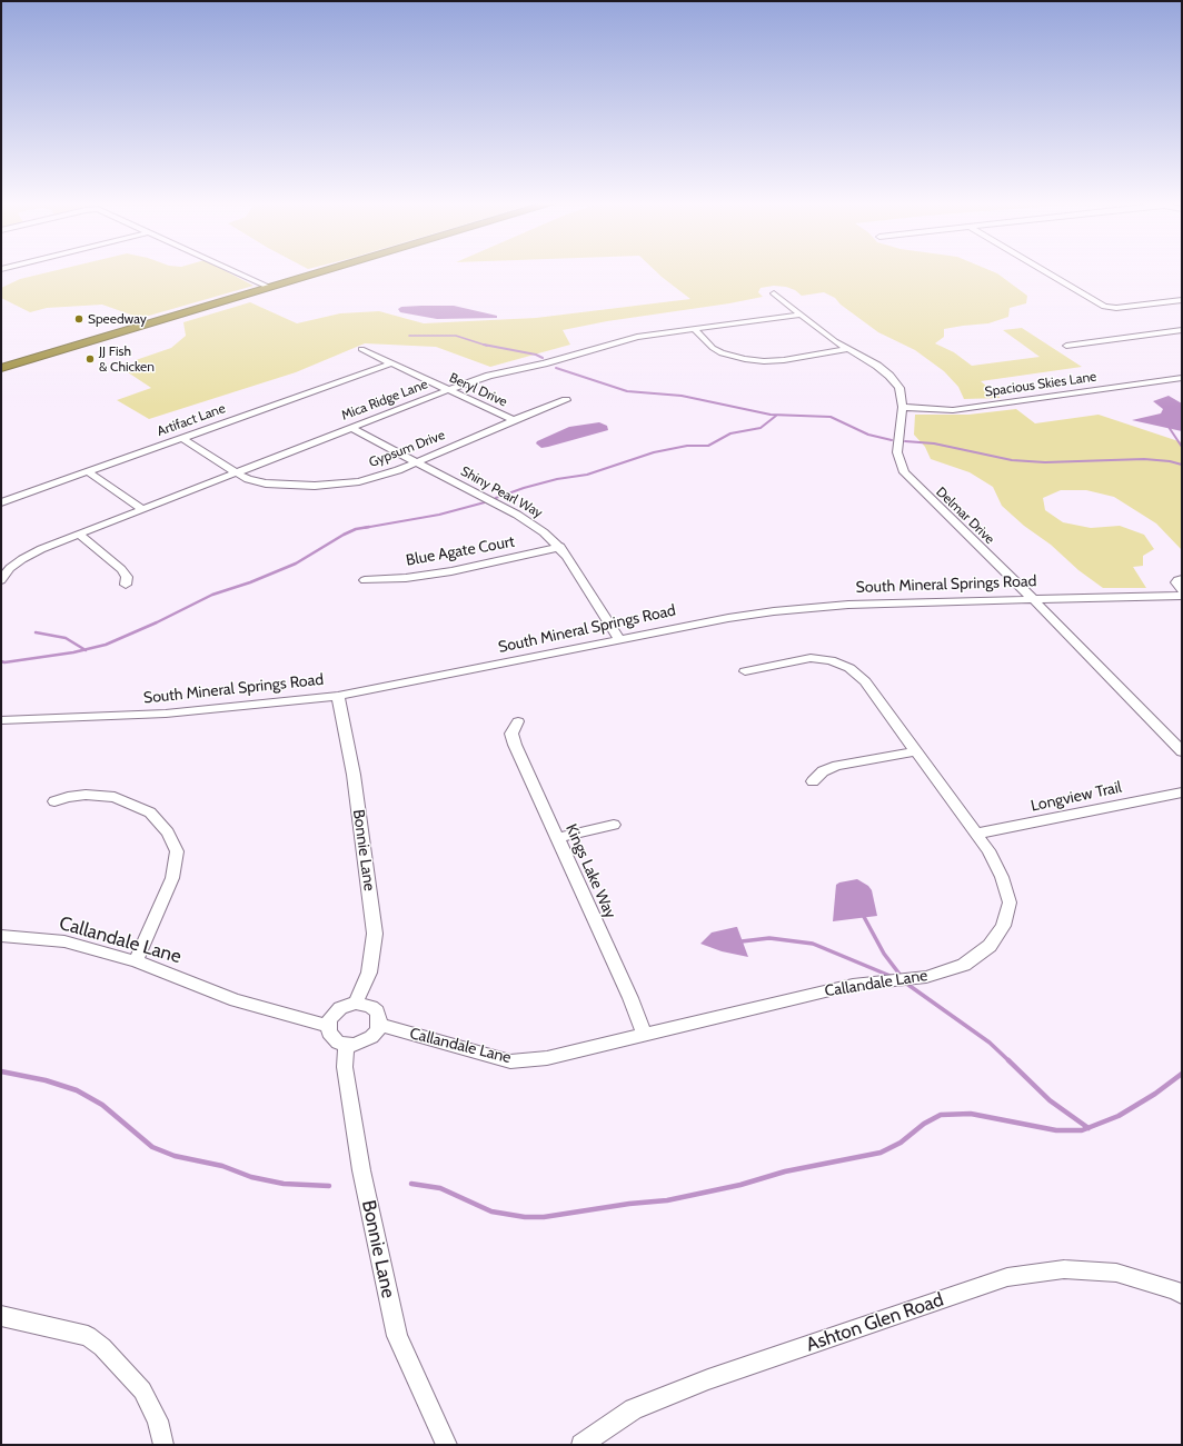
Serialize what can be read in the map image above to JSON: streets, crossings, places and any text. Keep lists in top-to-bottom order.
{
  "streets": {
    "street": [
      "Spacious Skies Lane",
      "Beryl Drive",
      "Mica Ridge Lane",
      "Artifact Lane",
      "Gypsum Drive",
      "Shiny Pearl Way",
      "Delmar Drive",
      "Blue Agate Court",
      "South Mineral Springs Road",
      "Longview Trail",
      "Bonnie Lane",
      "Kings Lake Way",
      "Callandale Lane",
      "Ashton Glen Road"
    ]
  },
  "crossings": [
    ["Spacious Skies Lane", "Delmar Drive"],
    ["Beryl Drive", "Mica Ridge Lane"],
    ["Beryl Drive", "Artifact Lane"],
    ["Beryl Drive", "Gypsum Drive"],
    ["Mica Ridge Lane", "Gypsum Drive"],
    ["Mica Ridge Lane", "Shiny Pearl Way"],
    ["Mica Ridge Lane", "Delmar Drive"],
    ["Artifact Lane", "Gypsum Drive"],
    ["Gypsum Drive", "Shiny Pearl Way"],
    ["Shiny Pearl Way", "Blue Agate Court"],
    ["Shiny Pearl Way", "South Mineral Springs Road"],
    ["Delmar Drive", "South Mineral Springs Road"],
    ["South Mineral Springs Road", "Bonnie Lane"],
    ["Longview Trail", "Callandale Lane"],
    ["Bonnie Lane", "Callandale Lane"],
    ["Kings Lake Way", "Callandale Lane"]
  ],
  "places": ["Speedway", "JJ Fish & Chicken"]
}
